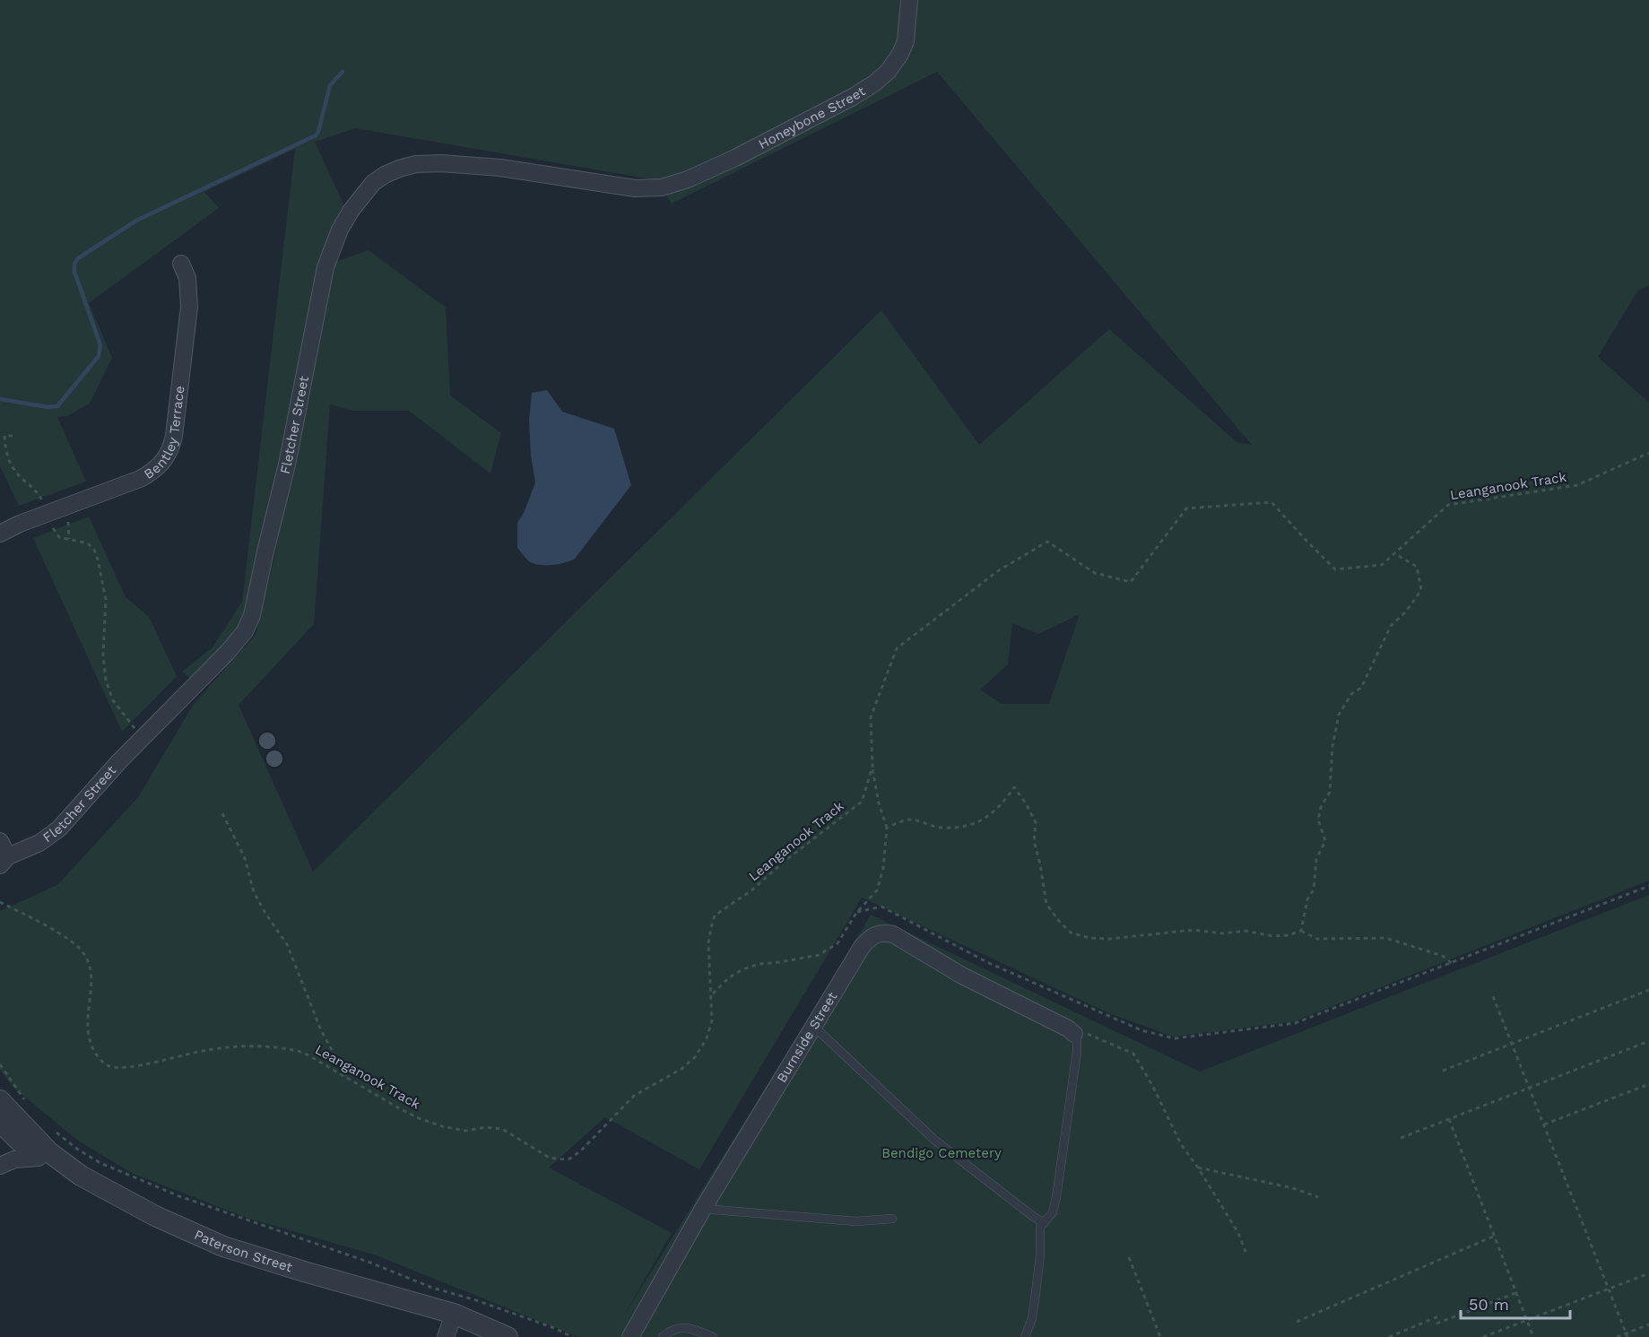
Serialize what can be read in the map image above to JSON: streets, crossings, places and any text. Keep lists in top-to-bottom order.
{
  "streets": {
    "street": [
      "Honeybone Street",
      "Fletcher Street",
      "Bentley Terrace",
      "Burnside Street",
      "Paterson Street"
    ],
    "path": ["Leanganook Track"]
  },
  "crossings": [
    ["Honeybone Street", "Fletcher Street"]
  ],
  "parks": ["Bendigo Cemetery"],
  "scale_bar": "50 m"
}
